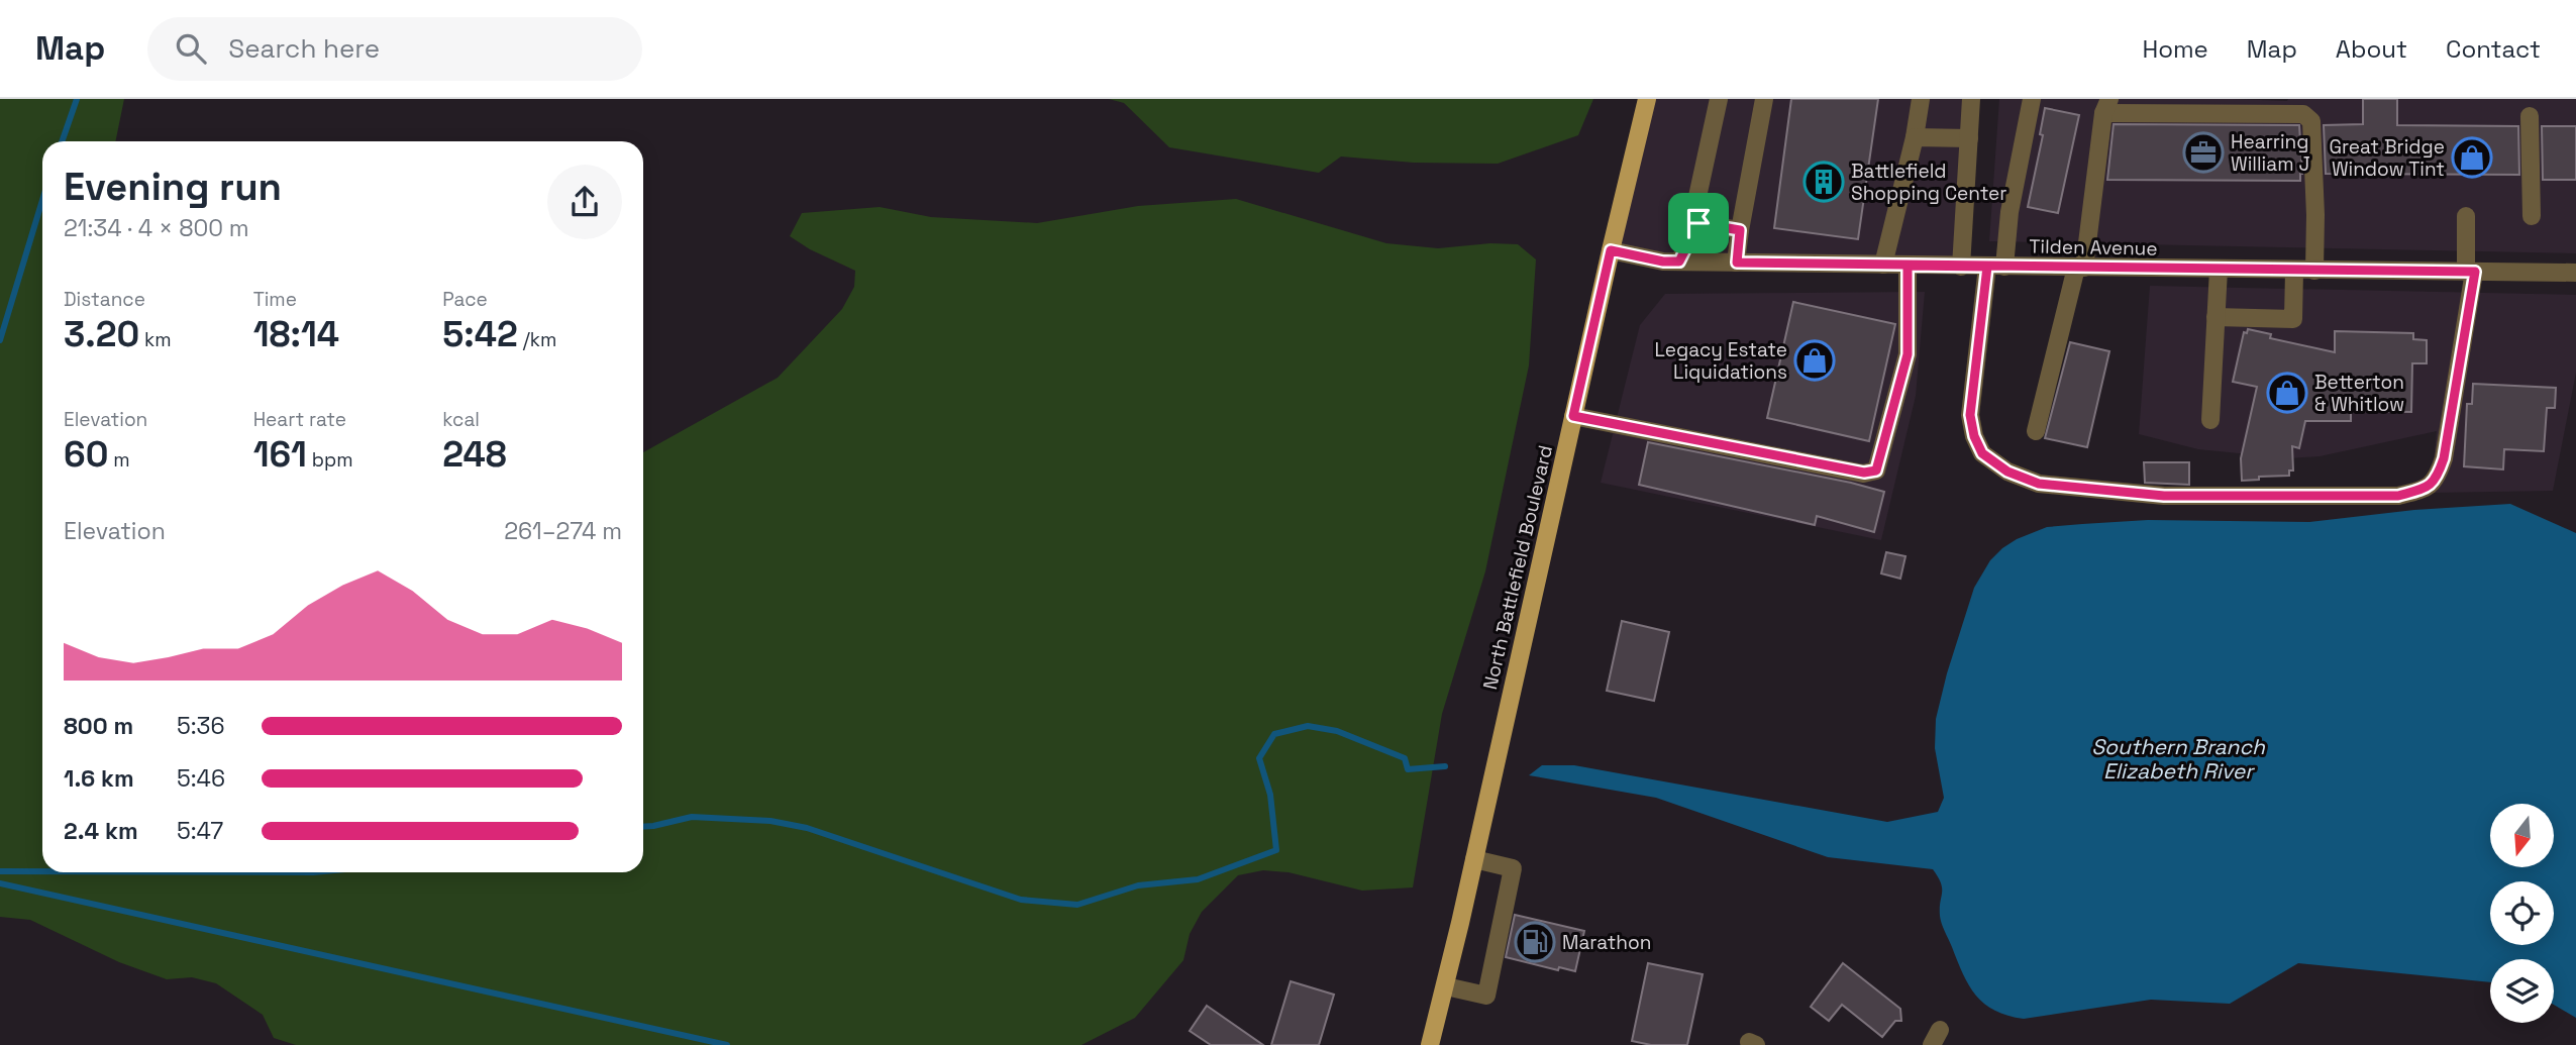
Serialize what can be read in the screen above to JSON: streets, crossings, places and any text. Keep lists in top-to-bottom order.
{
  "streets": {
    "main road": ["North Battlefield Boulevard"],
    "street": ["Tilden Avenue"]
  },
  "crossings": [
    ["Tilden Avenue", "North Battlefield Boulevard"]
  ],
  "water": ["Southern Branch Elizabeth River"],
  "places": {
    "office": ["Hearring William J"],
    "shop": ["Great Bridge Window Tint", "Legacy Estate Liquidations", "Betterton & Whitlow"],
    "building": ["Battlefield Shopping Center"],
    "fuel station": ["Marathon"]
  },
  "north": "bottom",
  "page": {
    "header": "Map",
    "search": "Search here",
    "nav": [
      "Home",
      "Map",
      "About",
      "Contact"
    ],
    "heading": ["Evening run", "21:34 · 4 × 800 m"],
    "stats": [
      ["Distance", "3.20 km"],
      ["Time", "18:14"],
      ["Pace", "5:42 /km"],
      ["Elevation", "60 m"],
      ["Heart rate", "161 bpm"],
      ["kcal", "248"]
    ],
    "chart": ["Elevation", "261–274 m"],
    "list": [
      {
        "name": "800 m",
        "note": "5:36"
      },
      {
        "name": "1.6 km",
        "note": "5:46"
      },
      {
        "name": "2.4 km",
        "note": "5:47"
      }
    ]
  }
}
